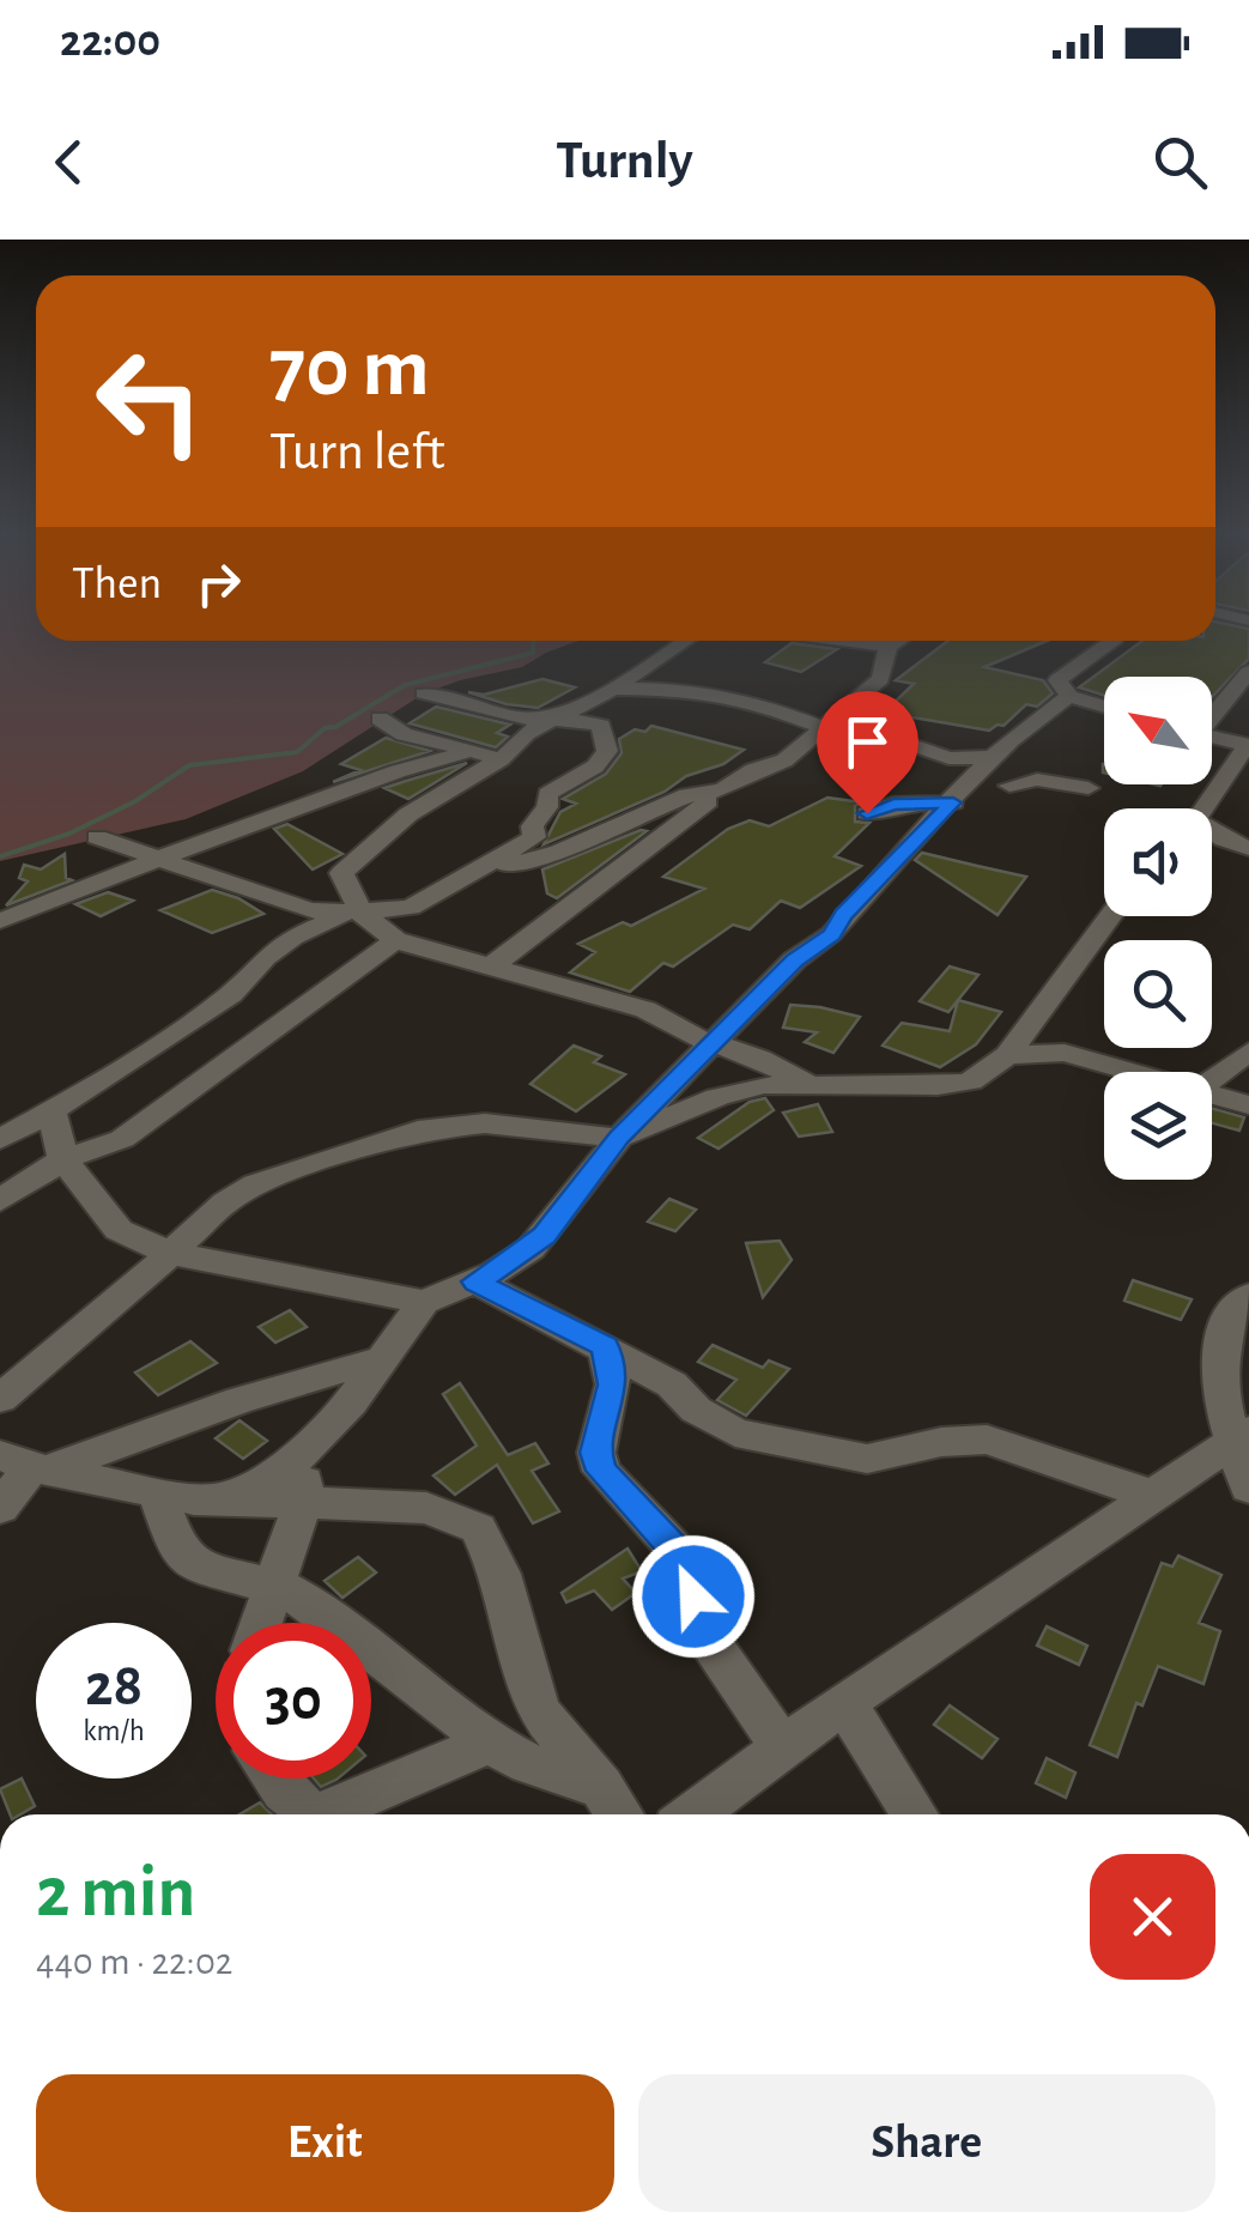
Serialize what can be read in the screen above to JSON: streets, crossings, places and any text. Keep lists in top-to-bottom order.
{
  "north": "top left",
  "page": {
    "status": "22:00",
    "header": "Turnly",
    "turn": ["70 m", "Turn left"],
    "then": "Then",
    "speed": "28 km/h",
    "limit": "30",
    "heading": ["2 min", "440 m · 22:02"],
    "buttons": ["Exit", "Share"]
  }
}
